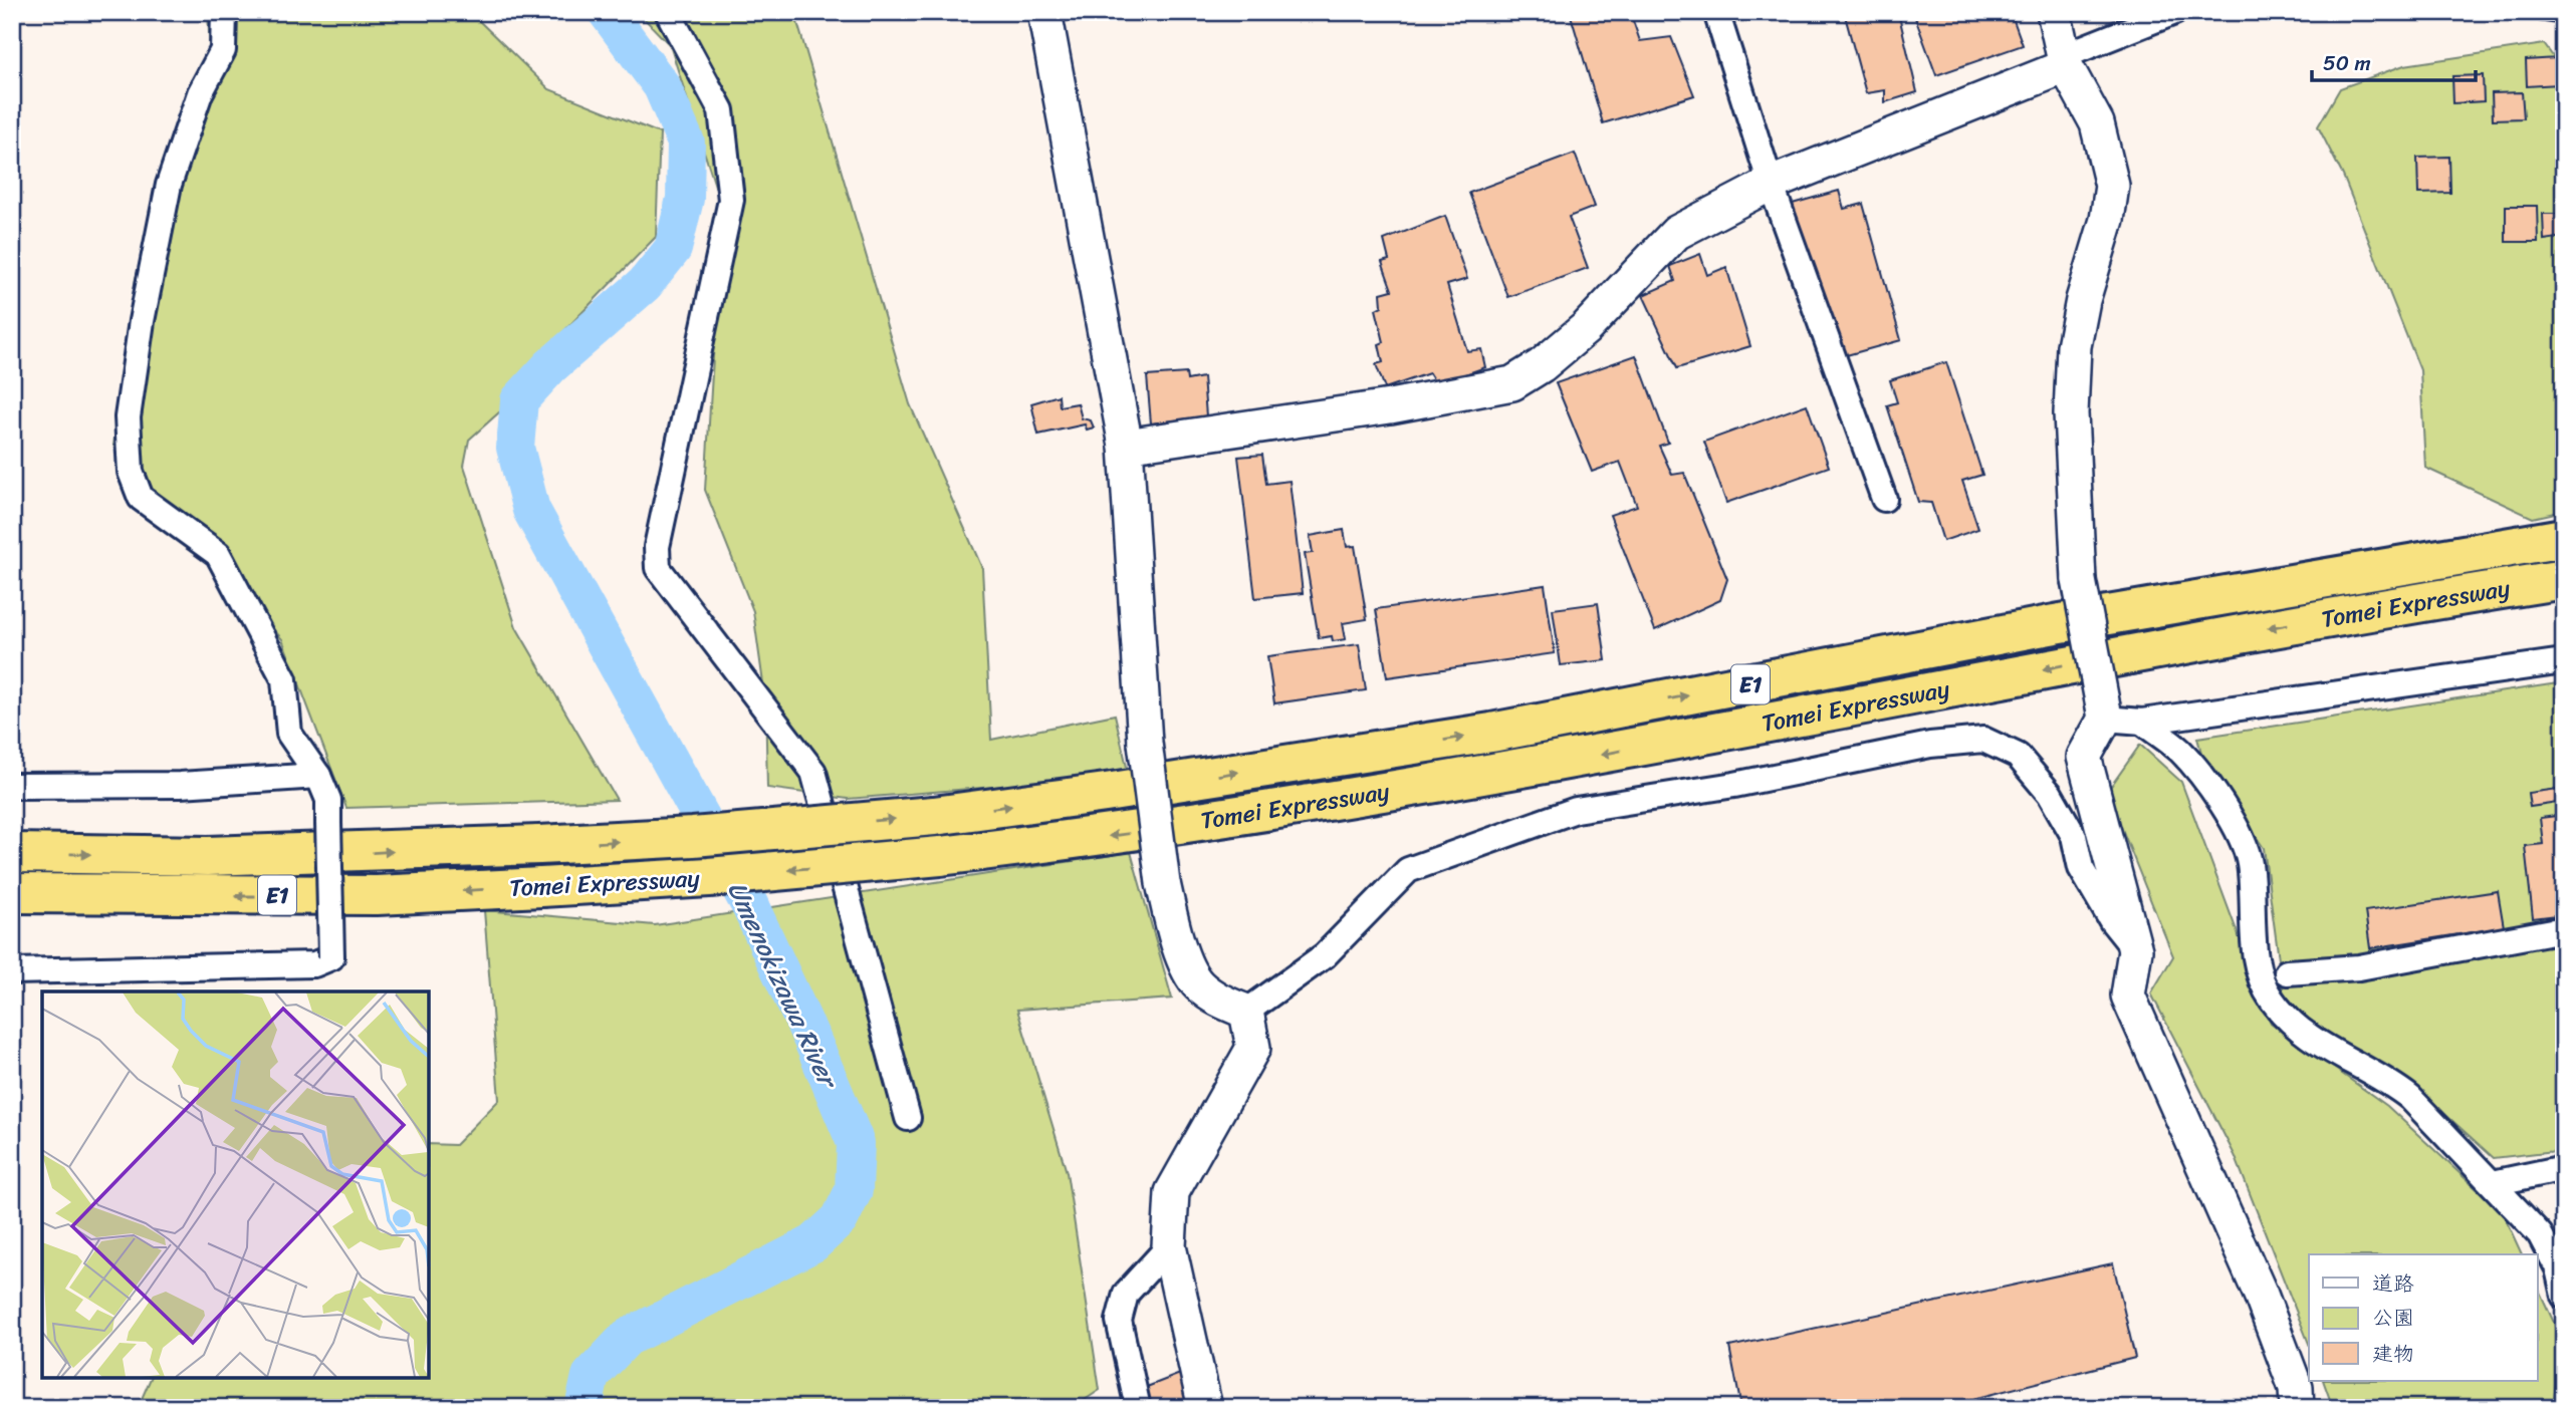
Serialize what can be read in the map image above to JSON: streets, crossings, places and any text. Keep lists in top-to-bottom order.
{
  "streets": {
    "highway": ["Tomei Expressway", "E1"]
  },
  "water": ["Umenokizawa River"],
  "legend": ["道路", "公園", "建物"],
  "scale_bar": "50 m"
}
